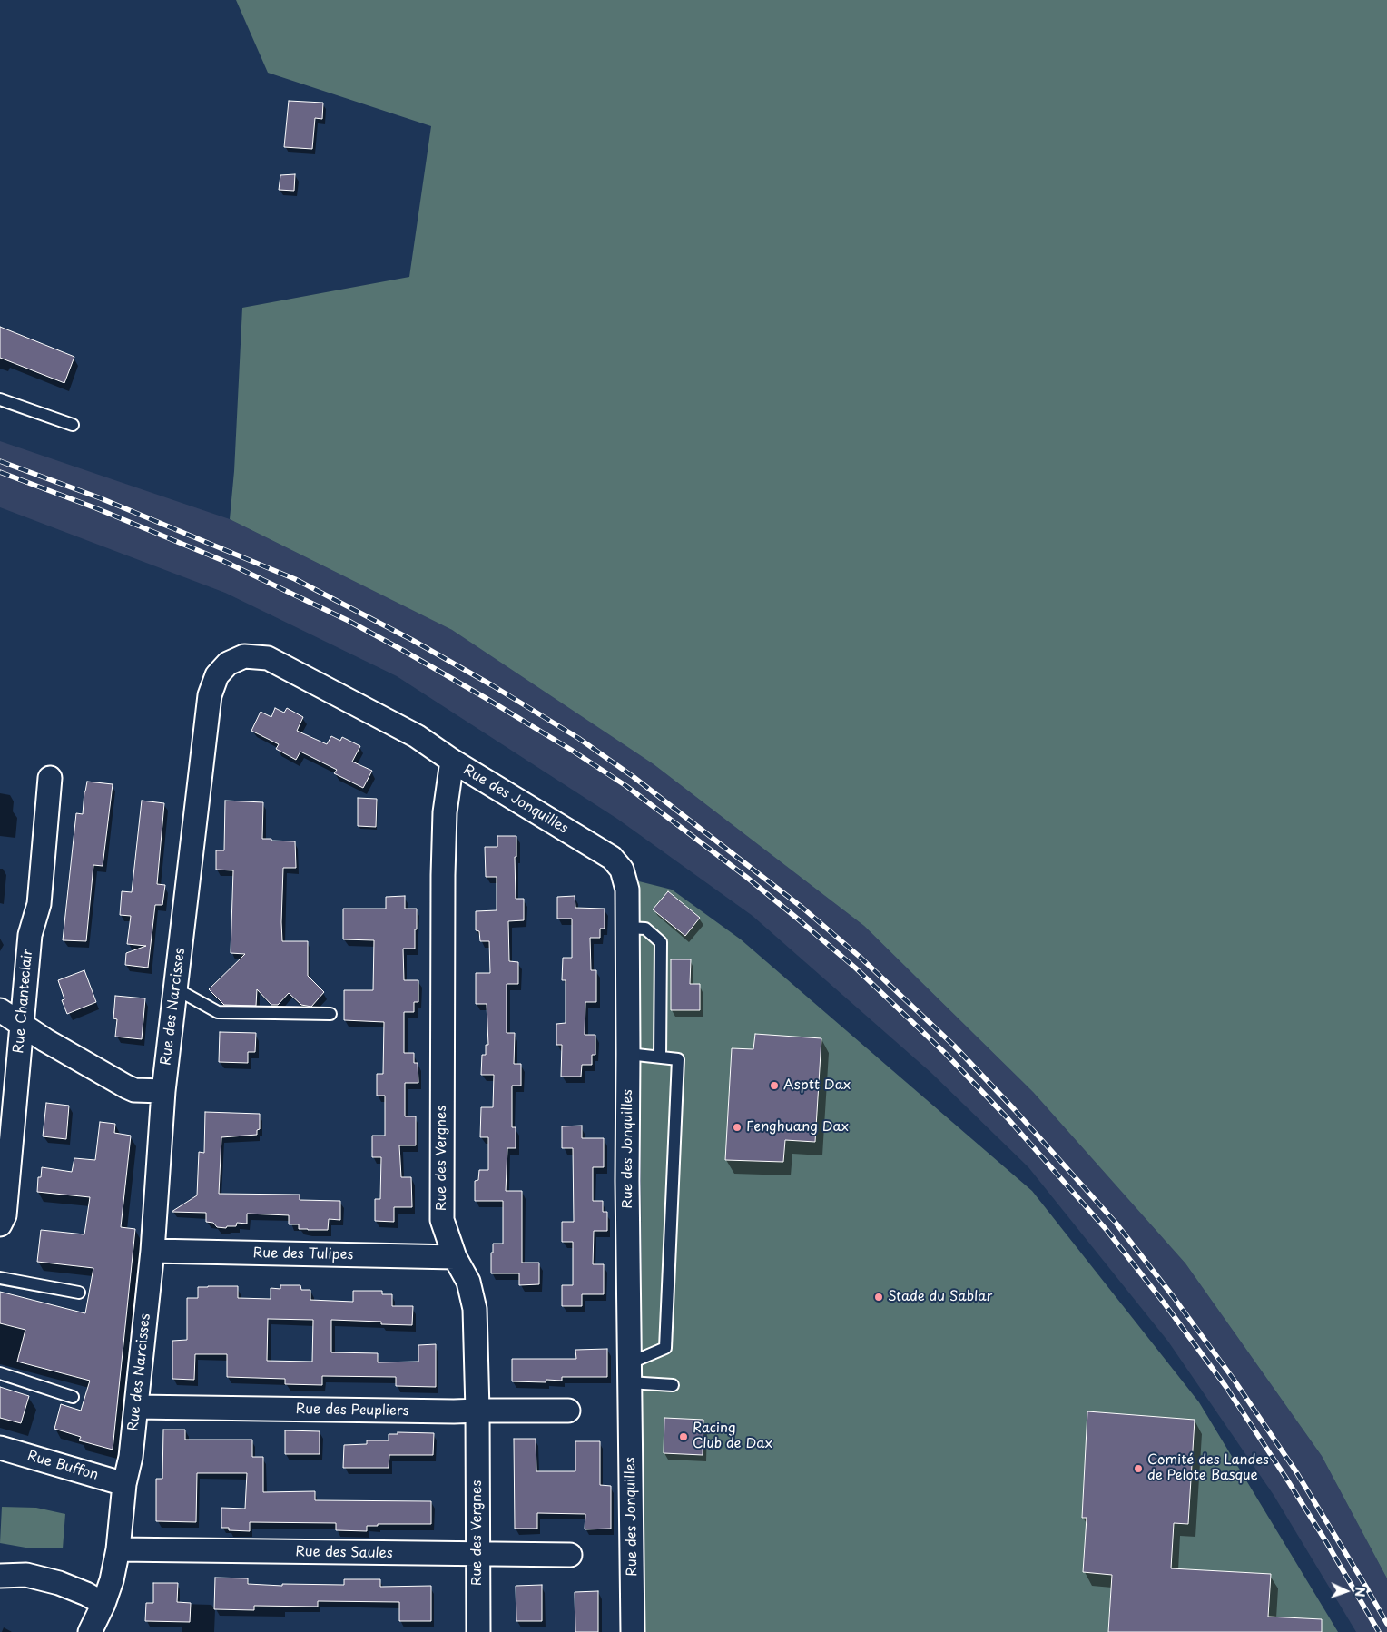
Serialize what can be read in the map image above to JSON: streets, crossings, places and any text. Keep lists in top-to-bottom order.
{
  "streets": {
    "street": [
      "Rue des Jonquilles",
      "Rue Chanteclair",
      "Rue des Narcisses",
      "Rue des Vergnes",
      "Rue des Tulipes",
      "Rue des Peupliers",
      "Rue Buffon",
      "Rue des Saules"
    ]
  },
  "crossings": [
    ["Rue des Jonquilles", "Rue des Narcisses"],
    ["Rue des Jonquilles", "Rue des Vergnes"],
    ["Rue des Narcisses", "Rue des Vergnes"],
    ["Rue des Narcisses", "Rue des Tulipes"],
    ["Rue des Narcisses", "Rue des Peupliers"],
    ["Rue des Narcisses", "Rue Buffon"],
    ["Rue des Narcisses", "Rue des Saules"],
    ["Rue des Vergnes", "Rue des Tulipes"],
    ["Rue des Vergnes", "Rue des Peupliers"],
    ["Rue des Vergnes", "Rue des Saules"]
  ],
  "places": [
    "Asptt Dax",
    "Fenghuang Dax",
    "Stade du Sablar",
    "Racing Club de Dax",
    "Comité des Landes de Pelote Basque"
  ],
  "north": "right"
}
